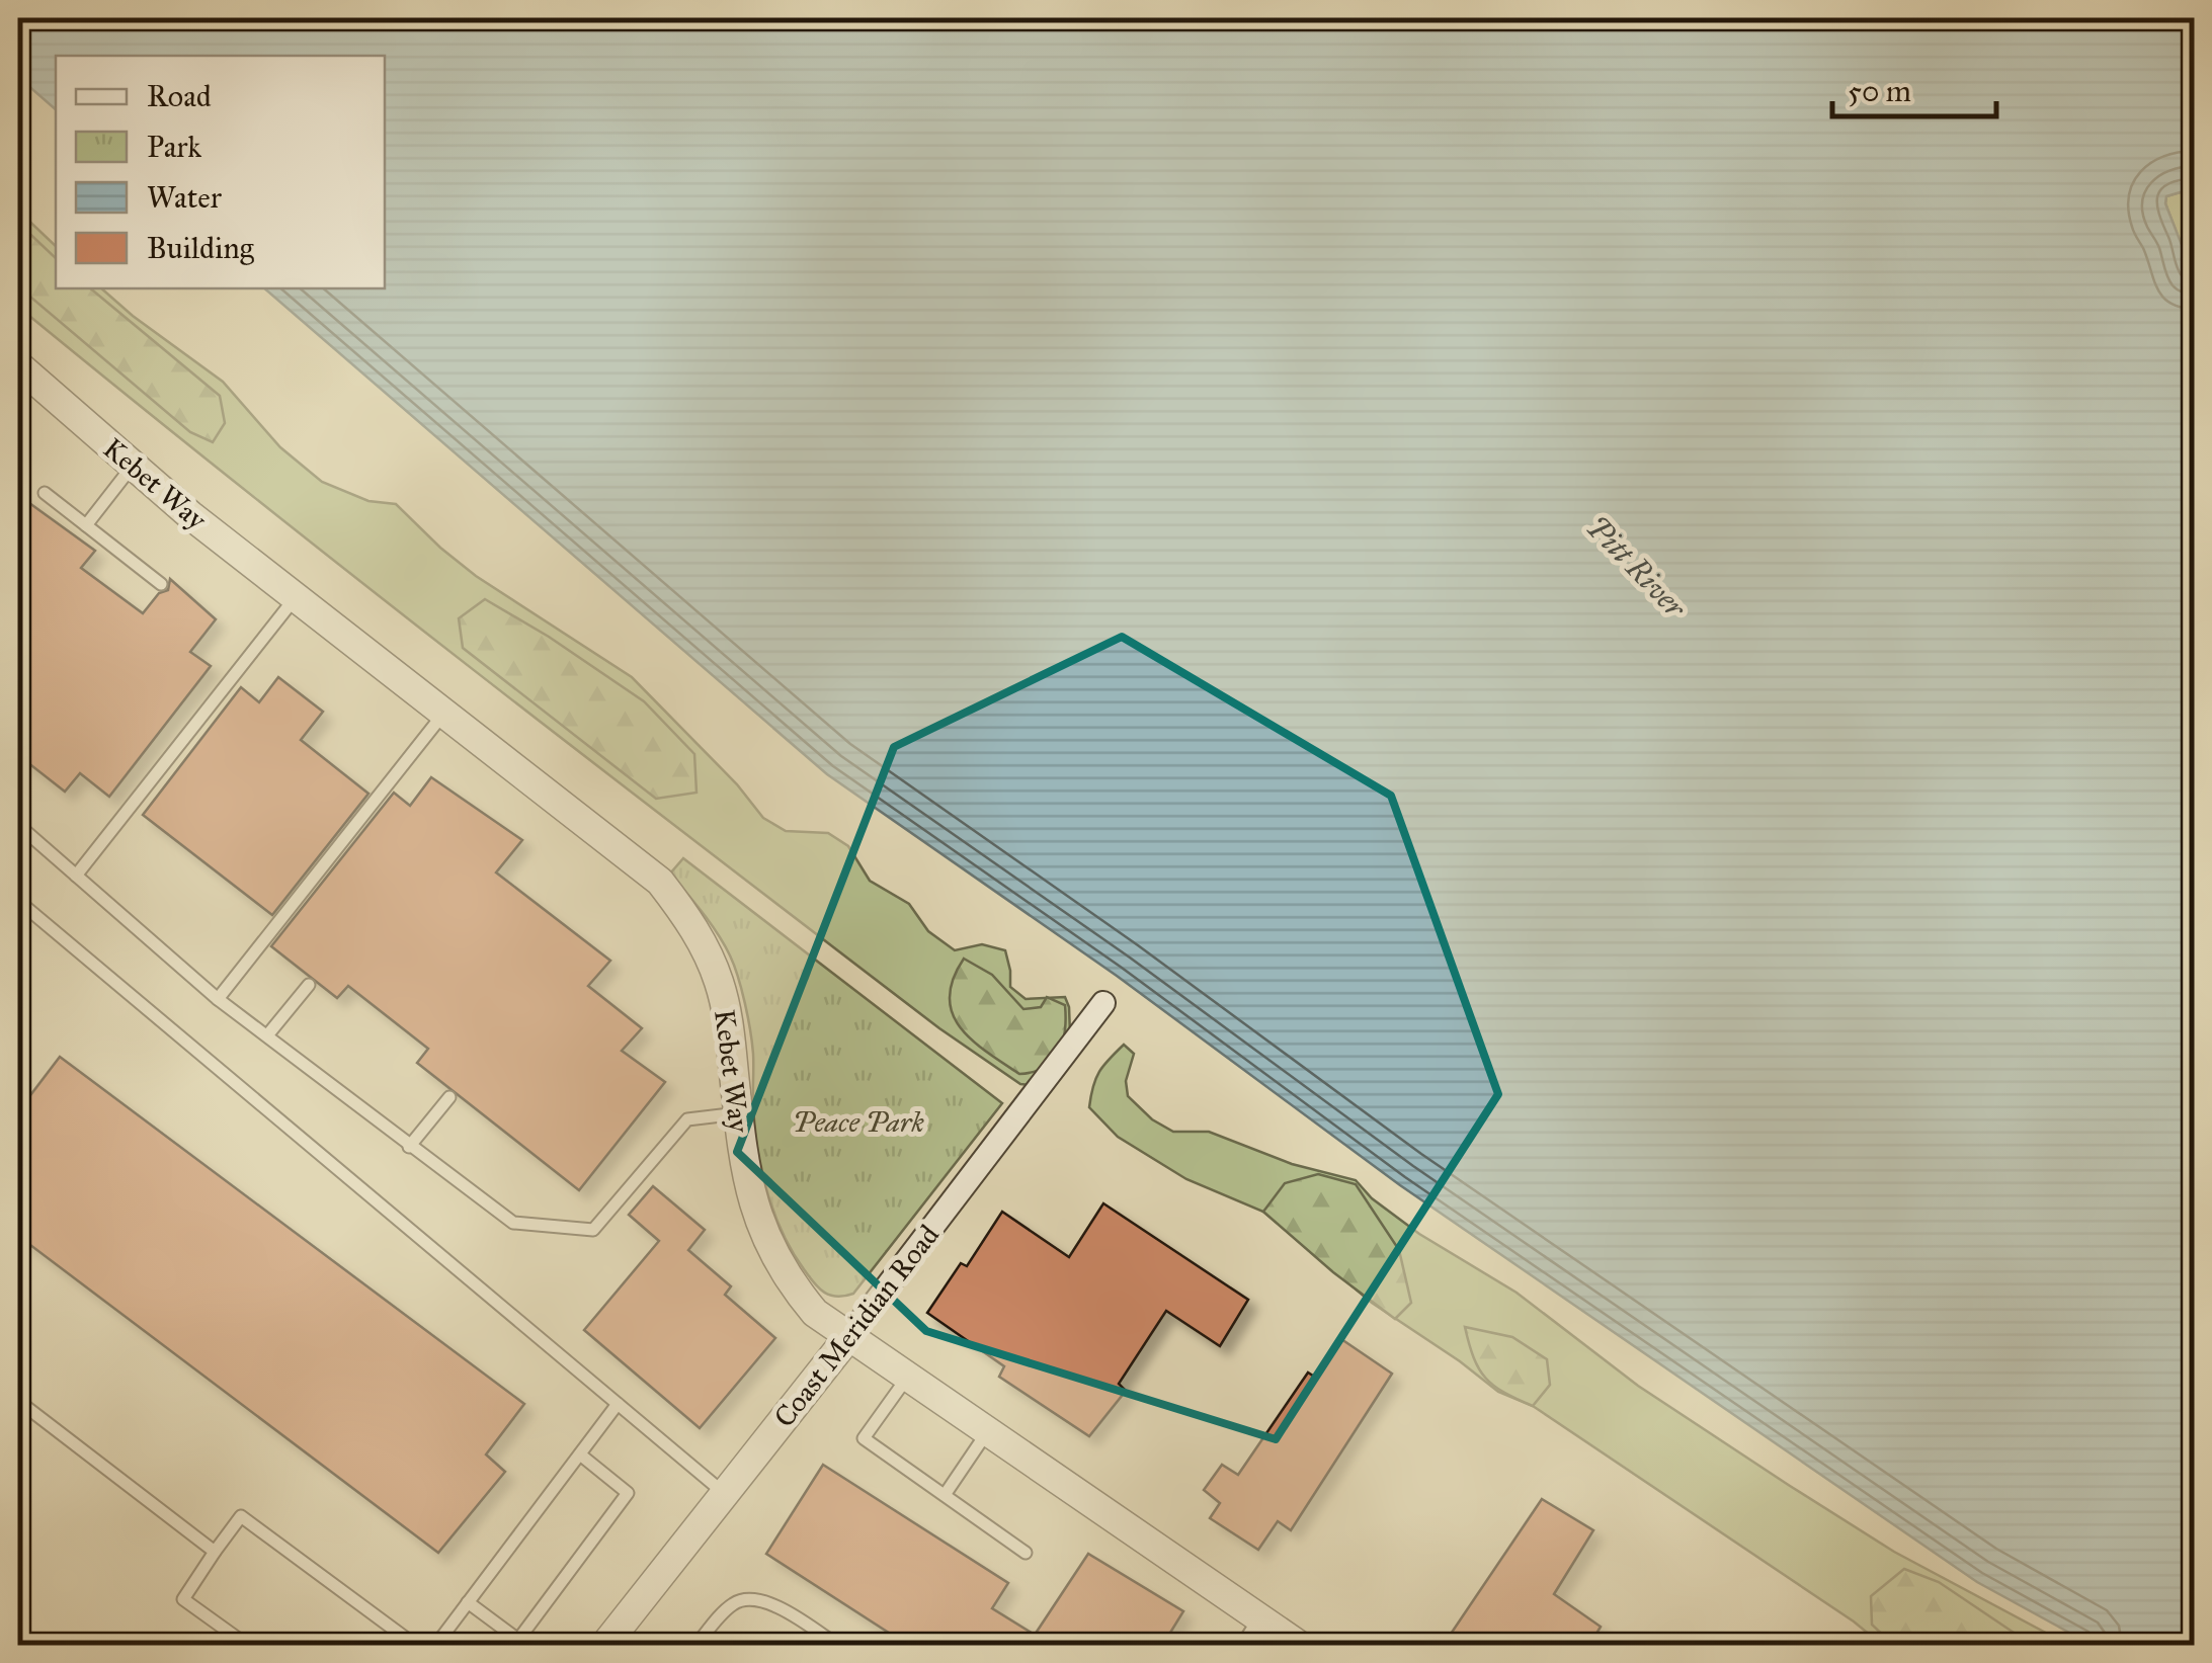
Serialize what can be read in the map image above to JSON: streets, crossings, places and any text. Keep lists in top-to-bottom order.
{
  "streets": {
    "street": ["Kebet Way", "Coast Meridian Road"]
  },
  "crossings": [
    ["Kebet Way", "Coast Meridian Road"]
  ],
  "water": ["Pitt River"],
  "parks": ["Peace Park"],
  "legend": [
    "Road",
    "Park",
    "Water",
    "Building"
  ],
  "scale_bar": "50 m"
}
